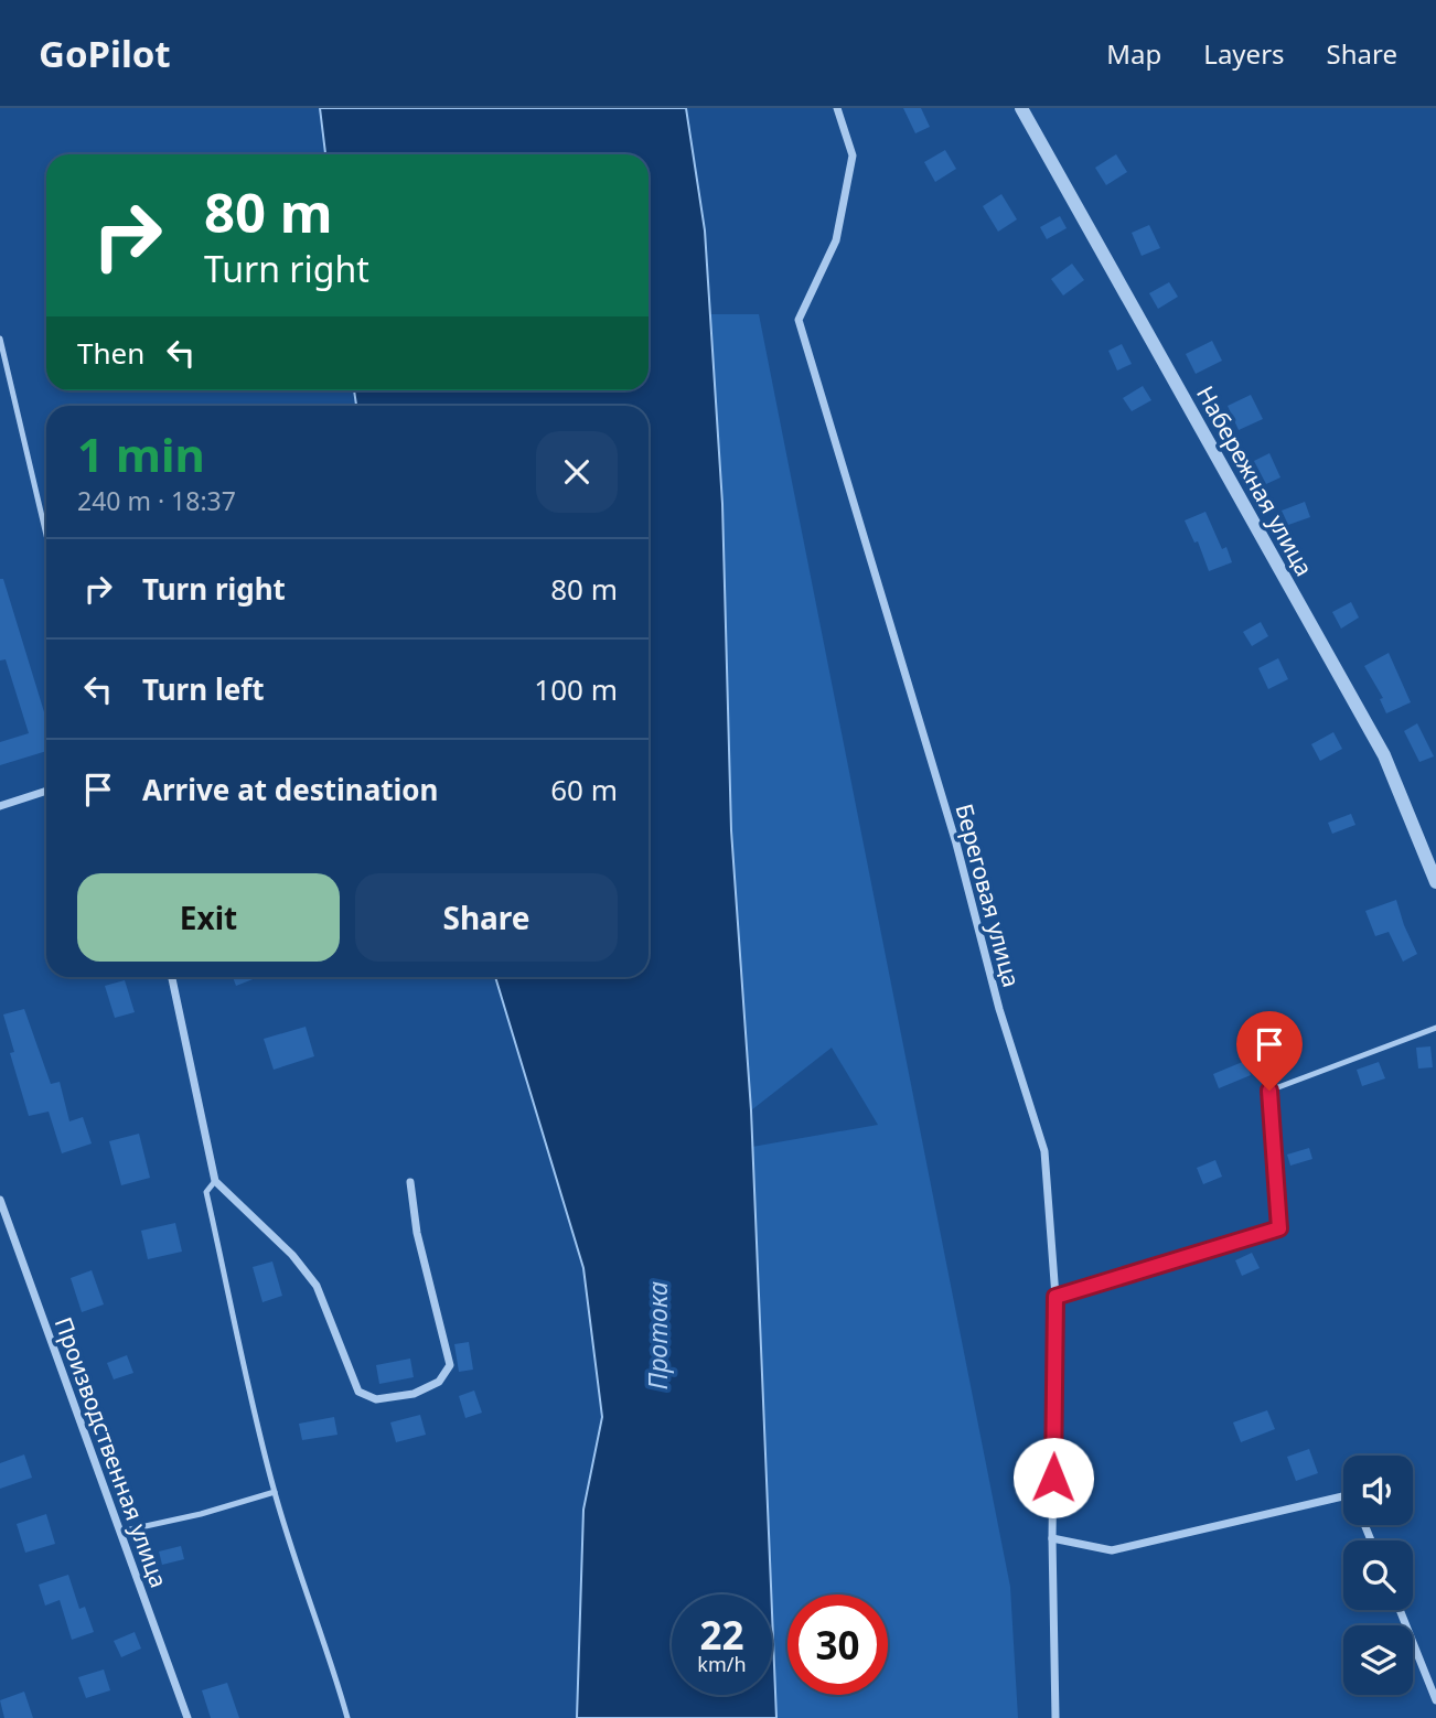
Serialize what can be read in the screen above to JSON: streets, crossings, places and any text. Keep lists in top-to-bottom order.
{
  "streets": {
    "street": ["Набережная улица", "Береговая улица", "Производственная улица"]
  },
  "water": ["Протока"],
  "page": {
    "header": "GoPilot",
    "nav": ["Map", "Layers", "Share"],
    "turn": ["80 m", "Turn right"],
    "then": "Then",
    "heading": ["1 min", "240 m · 18:37"],
    "list": [
      {
        "name": "Turn right",
        "value": "80 m"
      },
      {
        "name": "Turn left",
        "value": "100 m"
      },
      {
        "name": "Arrive at destination",
        "value": "60 m"
      }
    ],
    "buttons": ["Exit", "Share"],
    "speed": "22 km/h",
    "limit": "30"
  }
}
